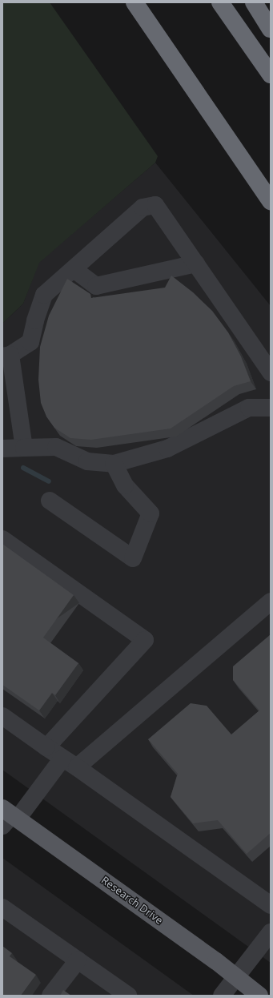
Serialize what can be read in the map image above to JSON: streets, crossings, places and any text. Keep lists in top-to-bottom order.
{
  "streets": {
    "main road": ["Research Drive"]
  }
}
